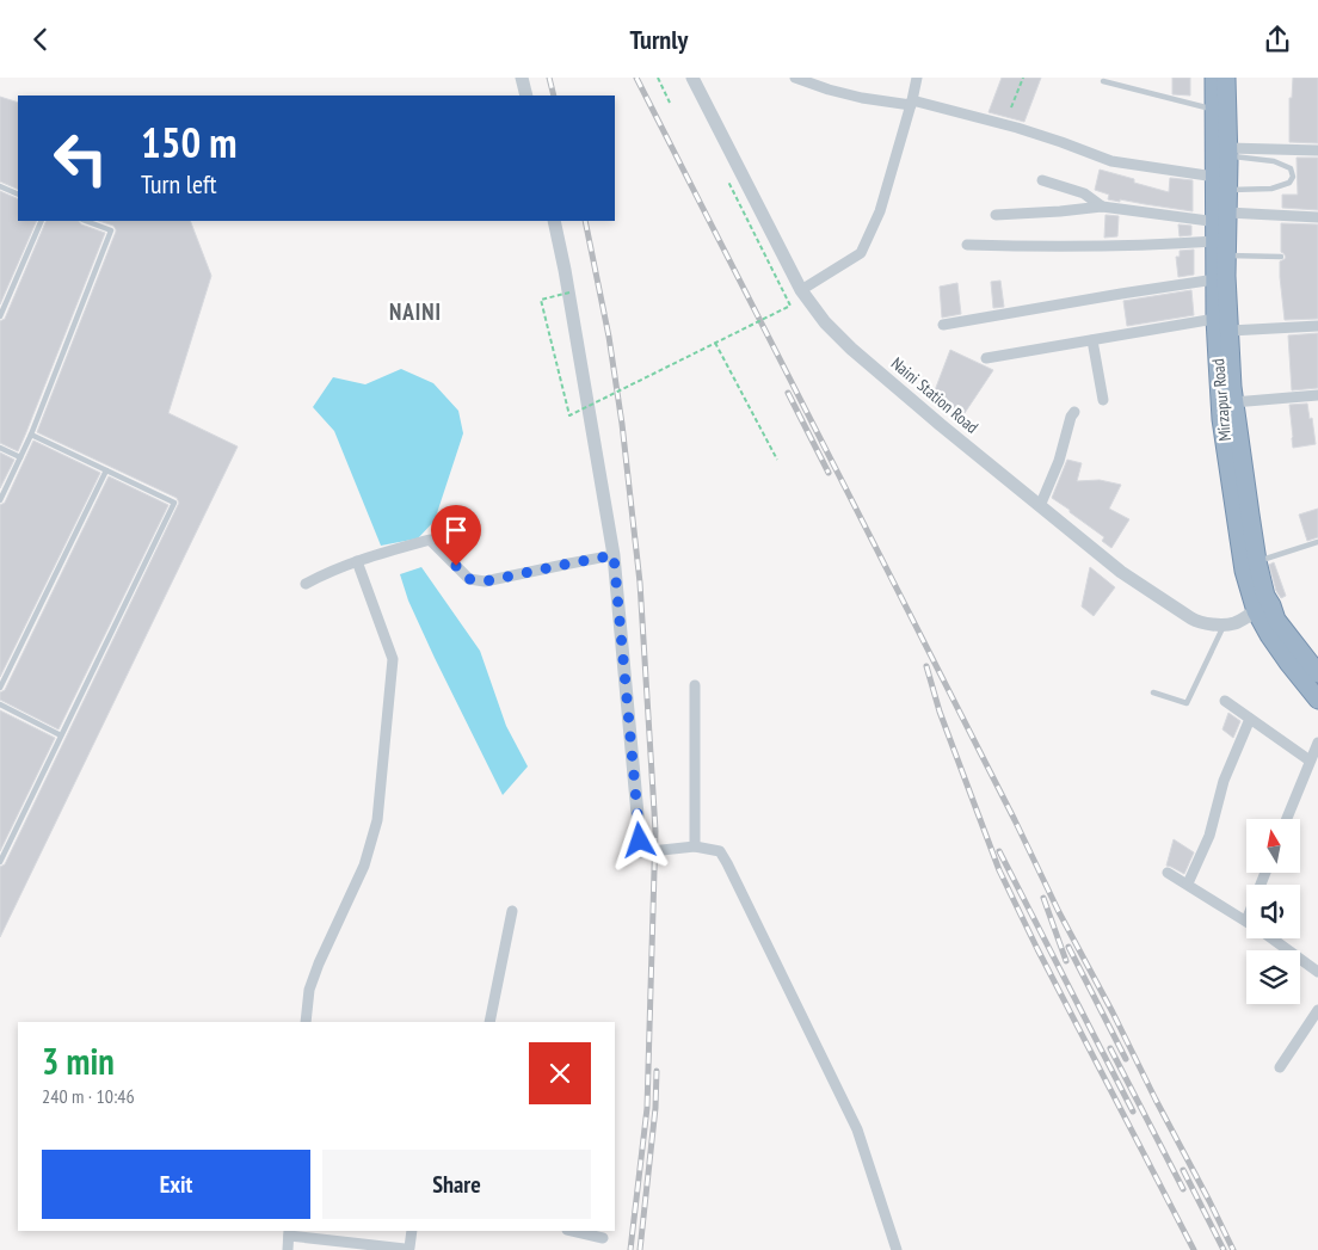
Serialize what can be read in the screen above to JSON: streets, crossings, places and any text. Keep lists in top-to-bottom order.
{
  "streets": {
    "highway": ["Mirzapur Road"],
    "street": ["Naini Station Road"]
  },
  "crossings": [
    ["Naini Station Road", "Mirzapur Road"]
  ],
  "districts": ["NAINI"],
  "north": "top",
  "page": {
    "header": "Turnly",
    "turn": ["150 m", "Turn left"],
    "heading": ["3 min", "240 m · 10:46"],
    "buttons": ["Exit", "Share"]
  }
}
